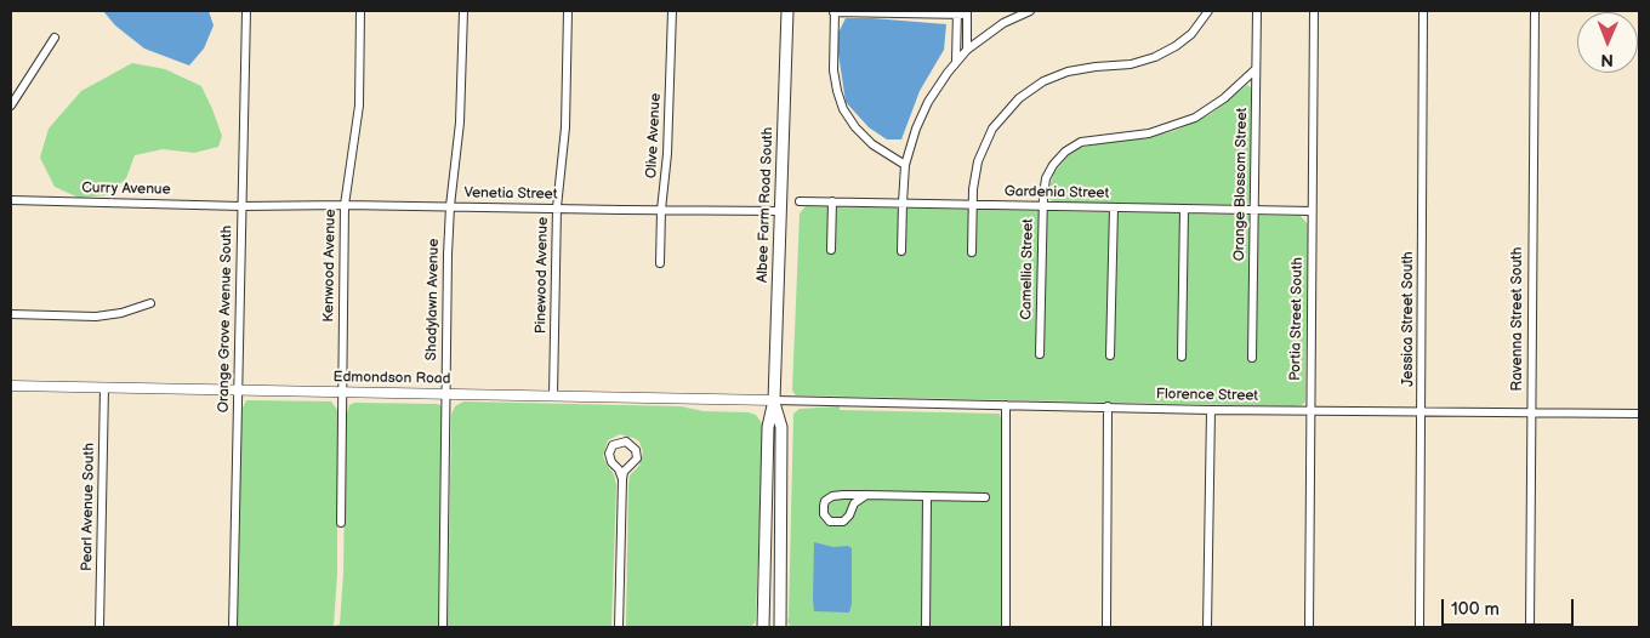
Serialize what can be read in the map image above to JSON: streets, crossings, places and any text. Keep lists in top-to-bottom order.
{
  "streets": {
    "main road": ["Albee Farm Road South"],
    "street": [
      "Olive Avenue",
      "Orange Blossom Street",
      "Curry Avenue",
      "Gardenia Street",
      "Venetia Street",
      "Kenwood Avenue",
      "Camellia Street",
      "Pinewood Avenue",
      "Shadylawn Avenue",
      "Orange Grove Avenue South",
      "Portia Street South",
      "Jessica Street South",
      "Ravenna Street South",
      "Edmondson Road",
      "Florence Street",
      "Pearl Avenue South"
    ]
  },
  "crossings": [
    ["Olive Avenue", "Venetia Street"],
    ["Orange Blossom Street", "Gardenia Street"],
    ["Orange Blossom Street", "Camellia Street"],
    ["Curry Avenue", "Venetia Street"],
    ["Curry Avenue", "Orange Grove Avenue South"],
    ["Gardenia Street", "Camellia Street"],
    ["Gardenia Street", "Portia Street South"],
    ["Venetia Street", "Albee Farm Road South"],
    ["Venetia Street", "Kenwood Avenue"],
    ["Venetia Street", "Pinewood Avenue"],
    ["Venetia Street", "Shadylawn Avenue"],
    ["Venetia Street", "Orange Grove Avenue South"],
    ["Albee Farm Road South", "Edmondson Road"],
    ["Albee Farm Road South", "Florence Street"],
    ["Kenwood Avenue", "Edmondson Road"],
    ["Pinewood Avenue", "Edmondson Road"],
    ["Shadylawn Avenue", "Edmondson Road"],
    ["Orange Grove Avenue South", "Edmondson Road"],
    ["Portia Street South", "Florence Street"],
    ["Jessica Street South", "Florence Street"],
    ["Ravenna Street South", "Florence Street"],
    ["Edmondson Road", "Florence Street"],
    ["Edmondson Road", "Pearl Avenue South"]
  ],
  "scale_bar": "100 m",
  "north": "bottom"
}
